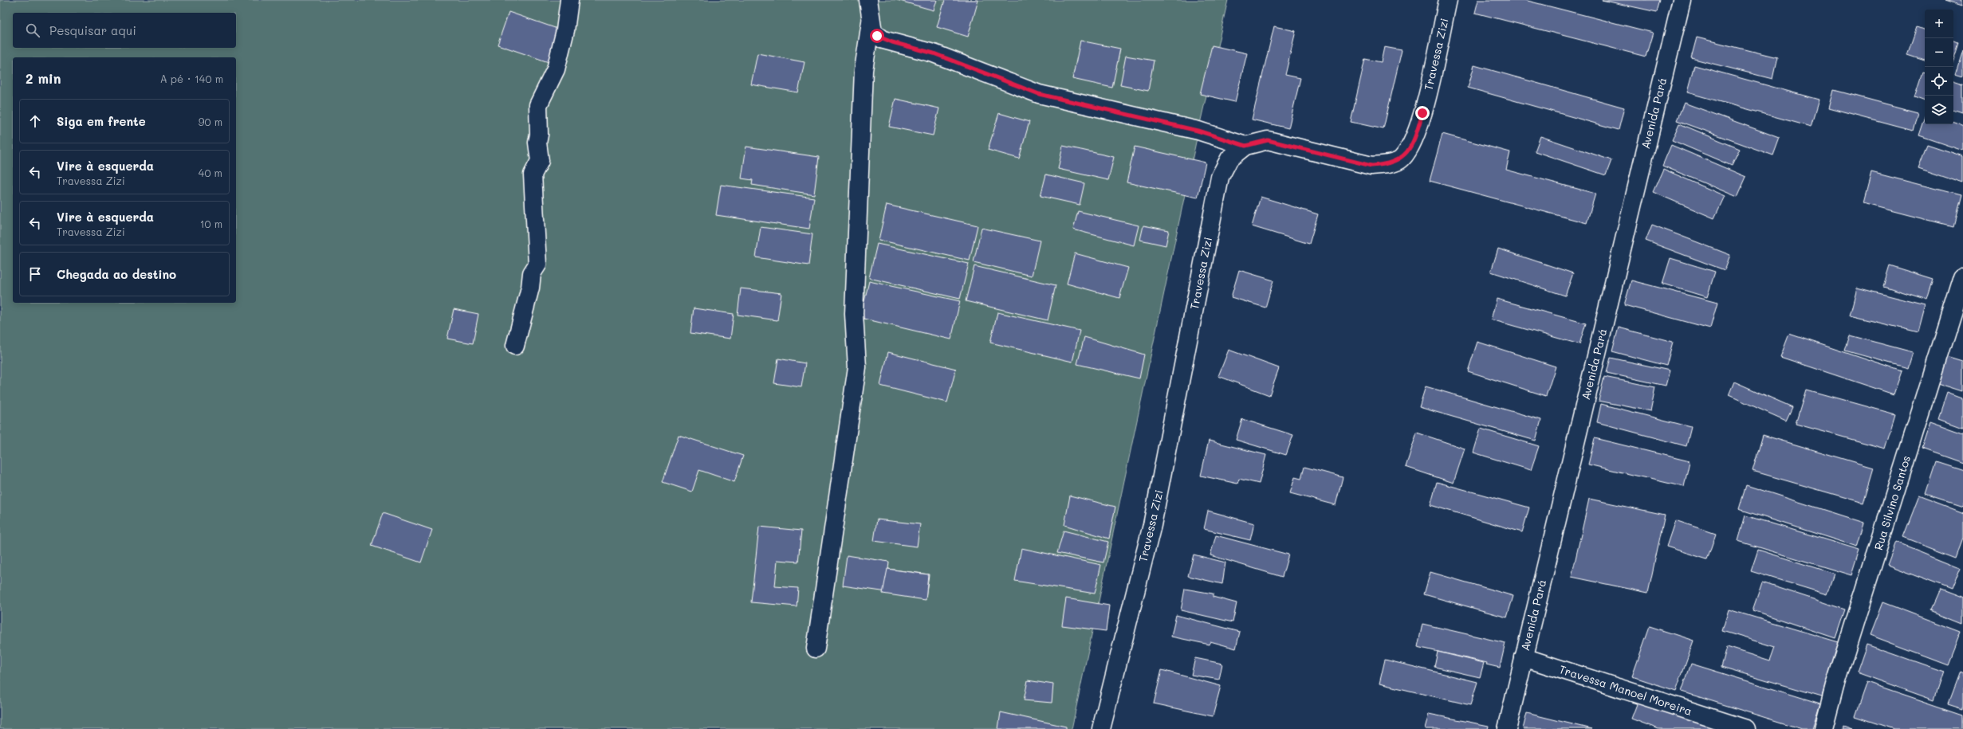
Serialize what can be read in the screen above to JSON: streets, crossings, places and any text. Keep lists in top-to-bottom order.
{
  "streets": {
    "street": [
      "Travessa Zizi",
      "Avenida Pará",
      "Rua Silvino Santos",
      "Travessa Manoel Moreira"
    ]
  },
  "crossings": [
    ["Avenida Pará", "Travessa Manoel Moreira"]
  ],
  "page": {
    "map_buttons": ["+", "−"],
    "search": "Pesquisar aqui",
    "heading": ["2 min", "A pé · 140 m"],
    "list": [
      ["Siga em frente", "90 m"],
      ["Vire à esquerda", "Travessa Zizi", "40 m"],
      ["Vire à esquerda", "Travessa Zizi", "10 m"],
      "Chegada ao destino"
    ]
  }
}
